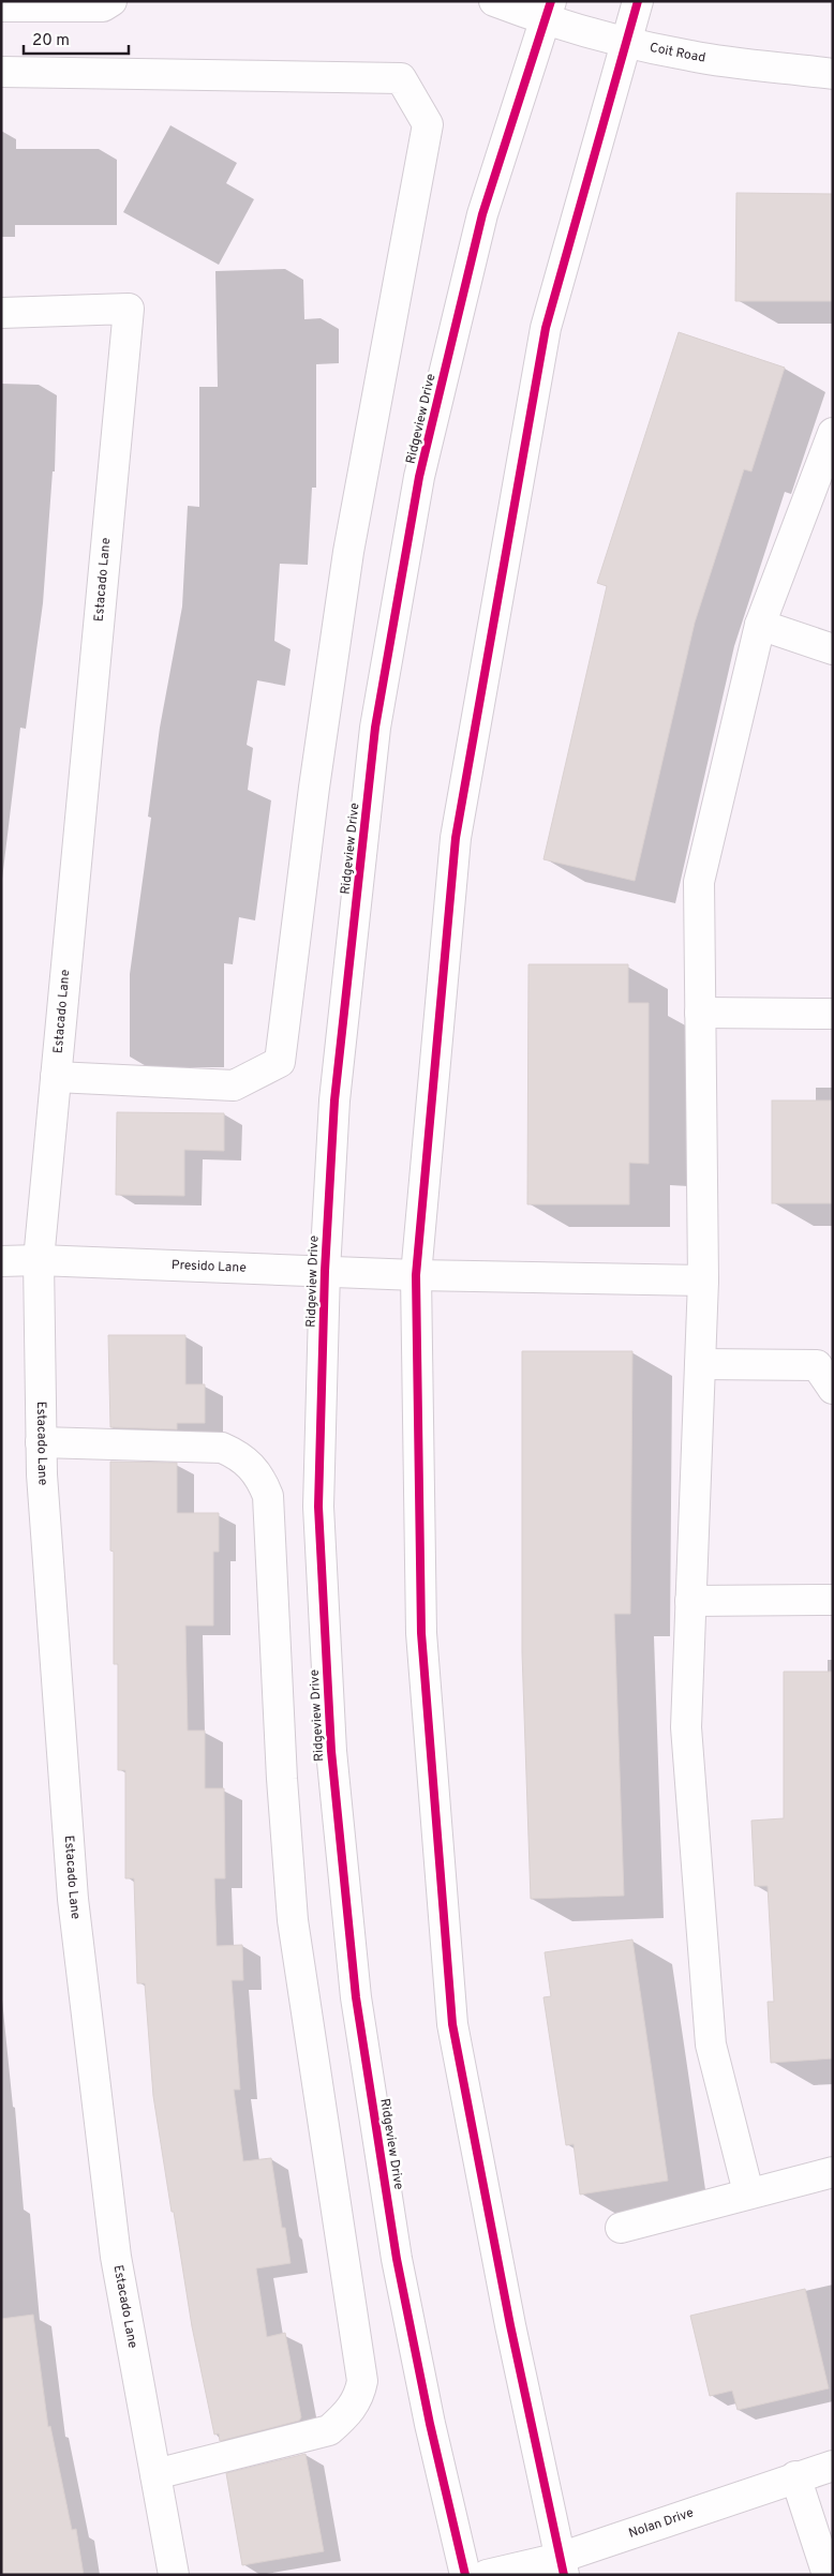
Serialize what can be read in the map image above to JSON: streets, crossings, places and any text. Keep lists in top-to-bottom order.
{
  "streets": {
    "main road": [
      "Coit Road",
      "Ridgeview Drive",
      "Estacado Lane",
      "Presido Lane",
      "Nolan Drive"
    ]
  },
  "crossings": [
    ["Coit Road", "Ridgeview Drive"],
    ["Ridgeview Drive", "Presido Lane"],
    ["Estacado Lane", "Presido Lane"]
  ],
  "scale_bar": "20 m"
}
